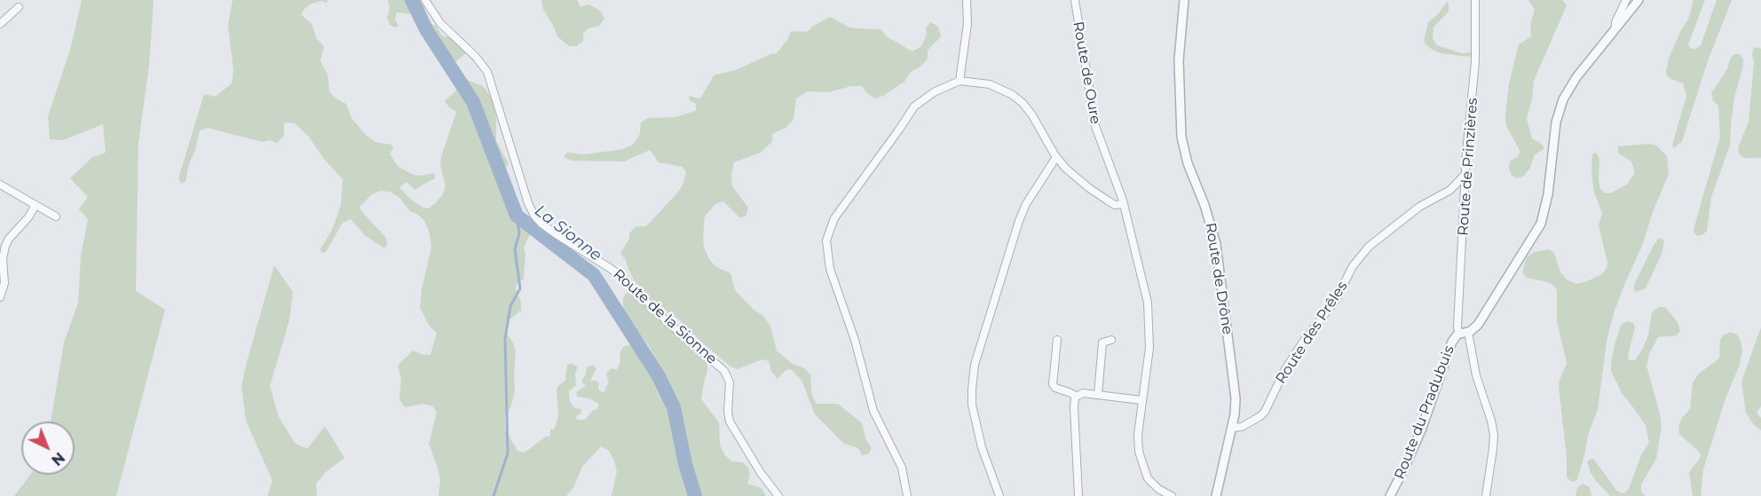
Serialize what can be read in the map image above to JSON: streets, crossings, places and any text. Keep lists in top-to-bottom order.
{
  "streets": {
    "street": [
      "Route de Oure",
      "Route de Prinzières",
      "Route de Drône",
      "Route de la Sionne",
      "Route des Prêles",
      "Route du Pradubuis"
    ]
  },
  "crossings": [
    ["Route de Prinzières", "Route des Prêles"],
    ["Route de Prinzières", "Route du Pradubuis"],
    ["Route de Drône", "Route des Prêles"]
  ],
  "water": ["La Sionne"],
  "north": "bottom right"
}
